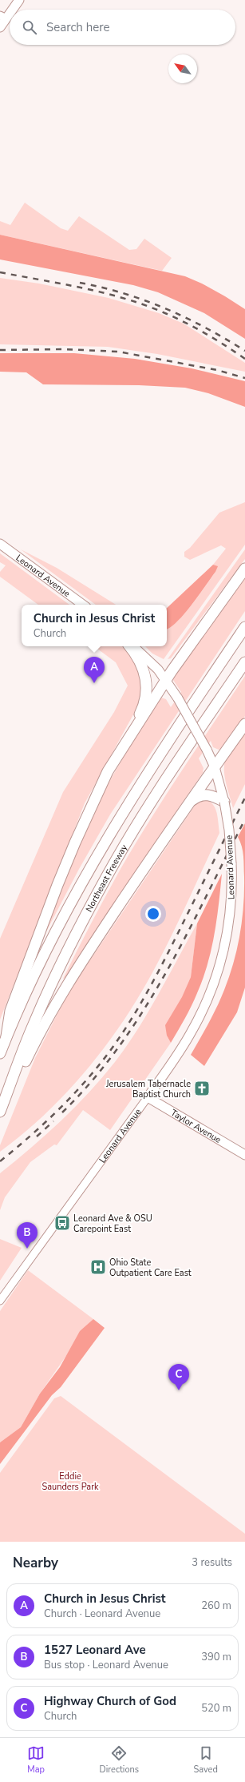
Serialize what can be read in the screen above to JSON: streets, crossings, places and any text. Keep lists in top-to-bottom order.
{
  "streets": {
    "highway": ["Northeast Freeway"],
    "main road": ["Leonard Avenue", "Taylor Avenue"]
  },
  "crossings": [
    ["Leonard Avenue", "Taylor Avenue"]
  ],
  "parks": ["Eddie Saunders Park"],
  "places": {
    "church": ["Jerusalem Tabernacle Baptist Church"],
    "bus stop": ["Leonard Ave & OSU Carepoint East"],
    "hospital": ["Ohio State Outpatient Care East"]
  },
  "north": "top left",
  "page": {
    "search": "Search here",
    "popup": ["Church in Jesus Christ", "Church"],
    "pins": ["A", "B", "C"],
    "heading": ["Nearby", "3 results"],
    "list": [
      {
        "mark": "A",
        "name": "Church in Jesus Christ",
        "note": "Church · Leonard Avenue",
        "value": "260 m"
      },
      {
        "mark": "B",
        "name": "1527 Leonard Ave",
        "note": "Bus stop · Leonard Avenue",
        "value": "390 m"
      },
      {
        "mark": "C",
        "name": "Highway Church of God",
        "note": "Church",
        "value": "520 m"
      }
    ],
    "nav": ["Map", "Directions", "Saved"]
  }
}
